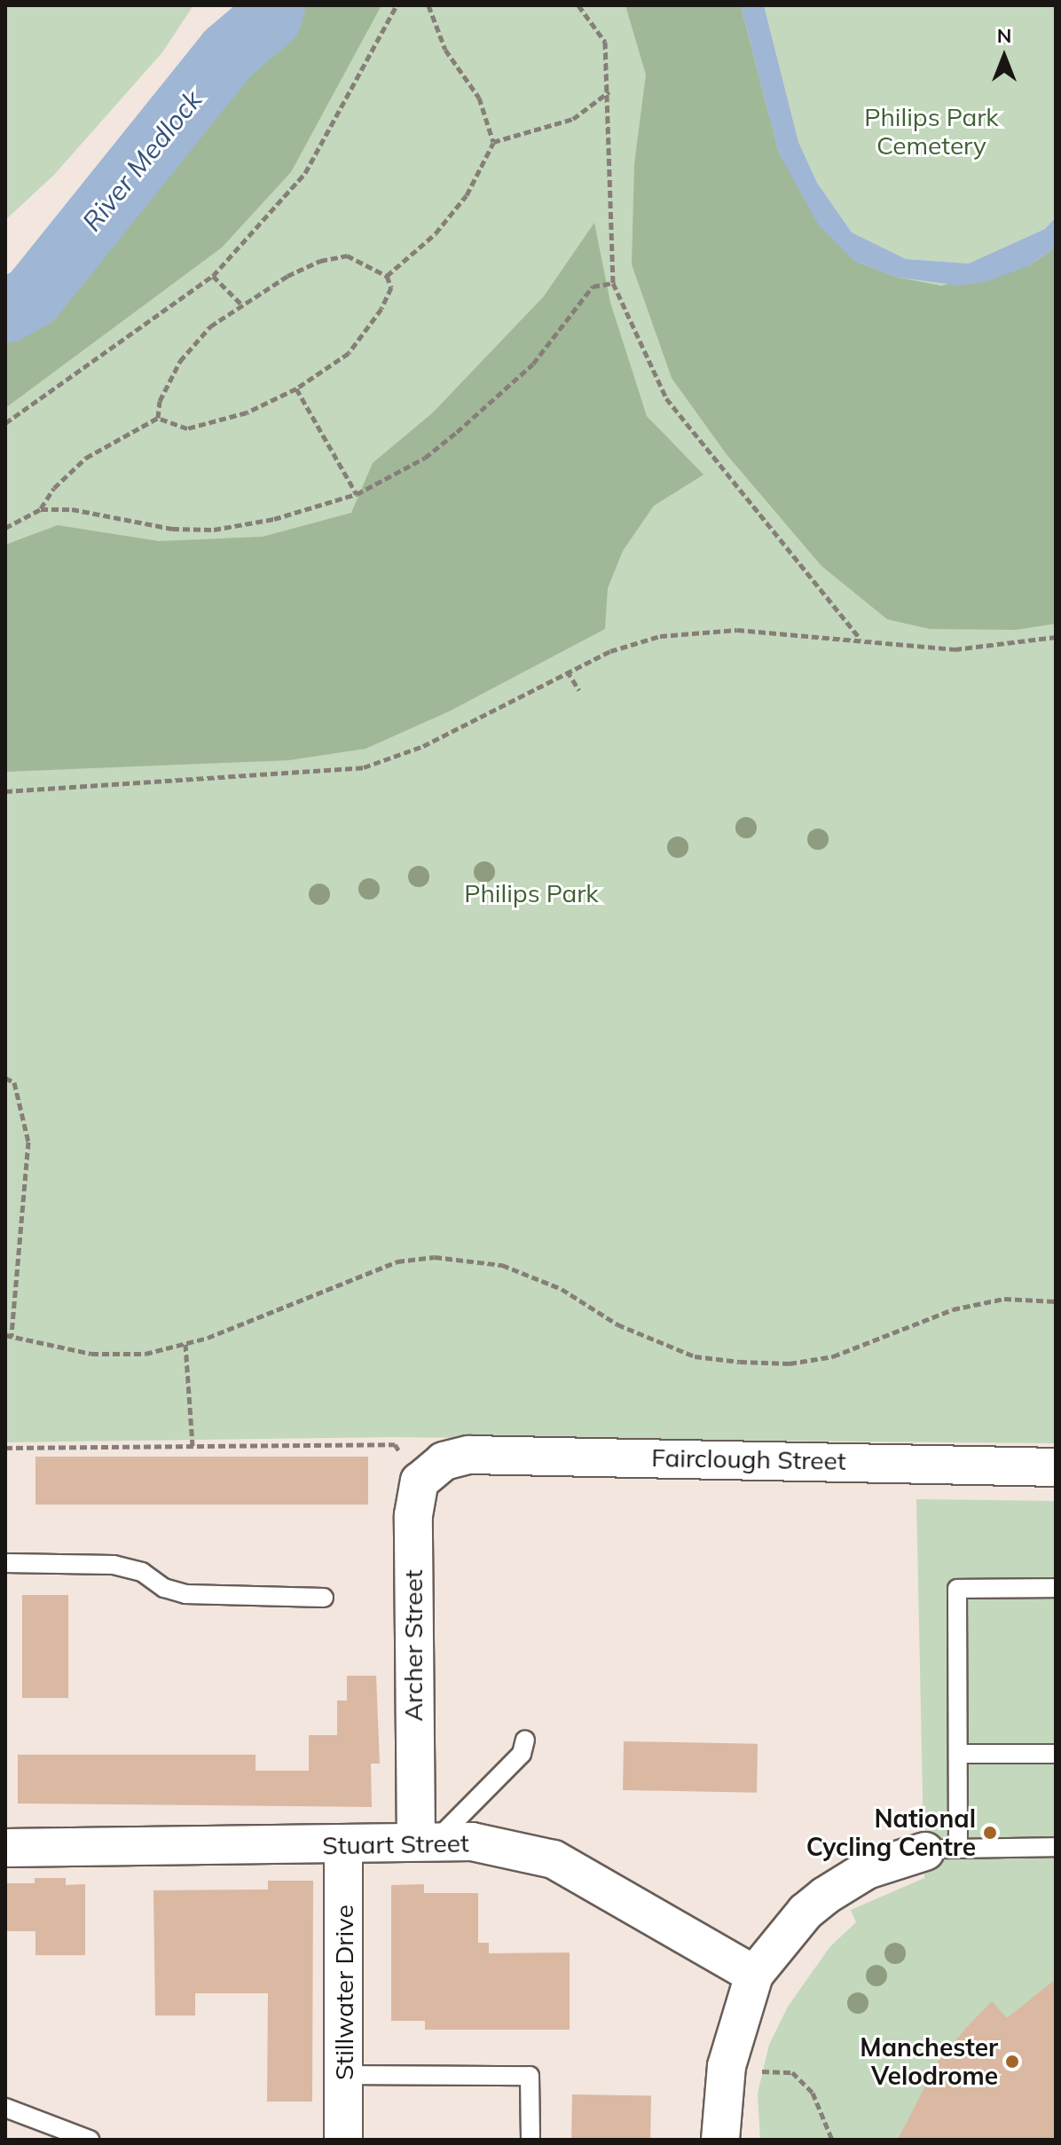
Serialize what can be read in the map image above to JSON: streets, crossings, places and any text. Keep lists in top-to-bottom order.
{
  "streets": {
    "street": [
      "Fairclough Street",
      "Archer Street",
      "Stuart Street",
      "Stillwater Drive"
    ]
  },
  "crossings": [
    ["Fairclough Street", "Archer Street"],
    ["Archer Street", "Stuart Street"],
    ["Stuart Street", "Stillwater Drive"]
  ],
  "water": ["River Medlock"],
  "parks": ["Philips Park Cemetery", "Philips Park"],
  "places": ["National Cycling Centre", "Manchester Velodrome"],
  "north": "top"
}
